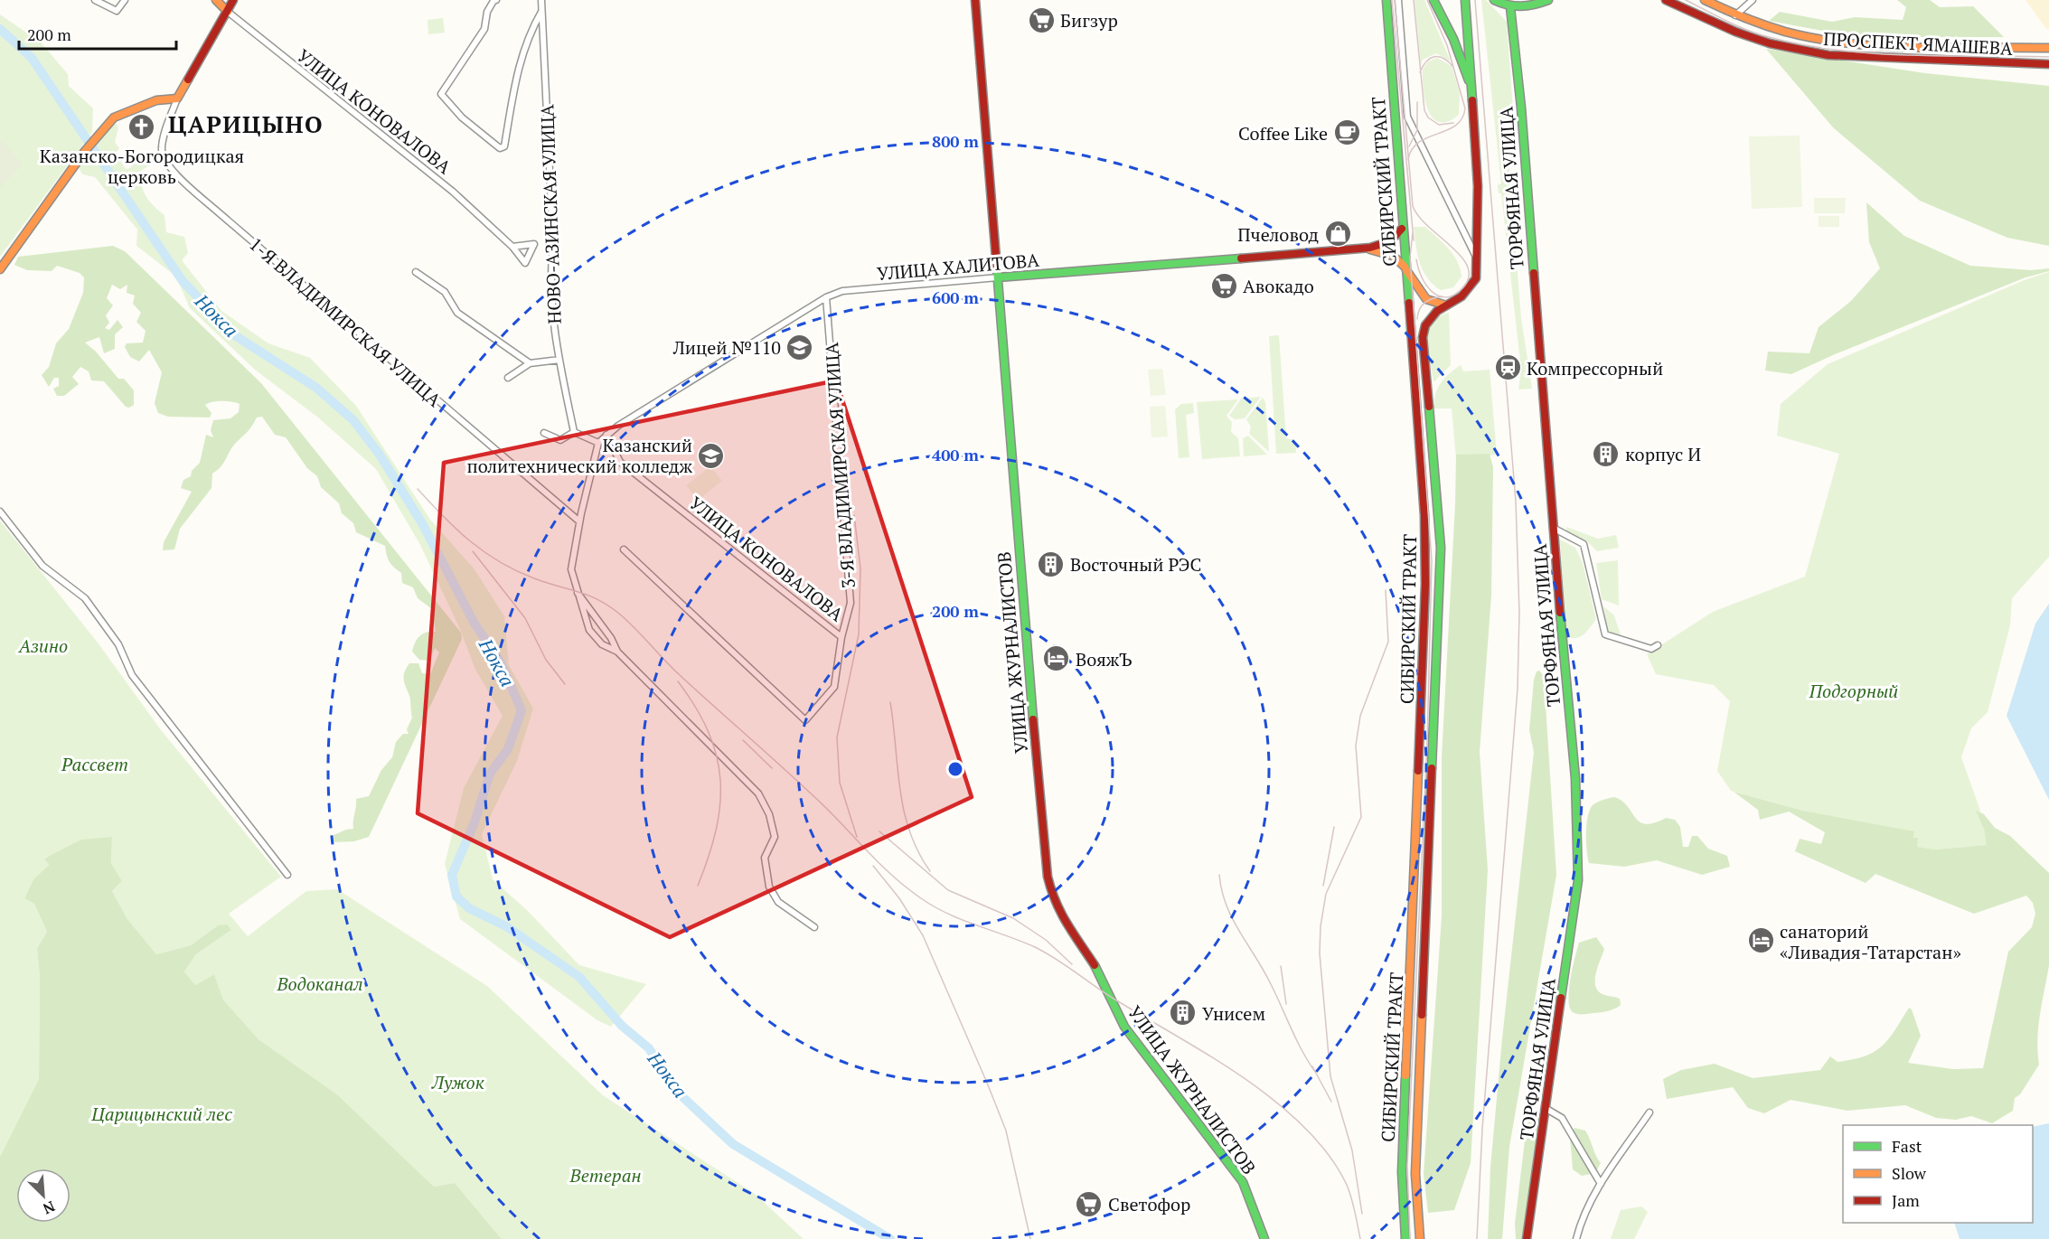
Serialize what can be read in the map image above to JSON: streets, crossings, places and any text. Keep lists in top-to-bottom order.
{
  "streets": {
    "street": [
      "ПРОСПЕКТ ЯМАШЕВА",
      "УЛИЦА КОНОВАЛОВА",
      "СИБИРСКИЙ ТРАКТ",
      "ТОРФЯНАЯ УЛИЦА",
      "НОВО-АЗИНСКАЯ УЛИЦА",
      "УЛИЦА ХАЛИТОВА",
      "1-Я ВЛАДИМИРСКАЯ УЛИЦА",
      "3-Я ВЛАДИМИРСКАЯ УЛИЦА",
      "УЛИЦА ЖУРНАЛИСТОВ"
    ]
  },
  "crossings": [
    ["УЛИЦА КОНОВАЛОВА", "УЛИЦА ХАЛИТОВА"],
    ["УЛИЦА КОНОВАЛОВА", "3-Я ВЛАДИМИРСКАЯ УЛИЦА"],
    ["УЛИЦА ХАЛИТОВА", "3-Я ВЛАДИМИРСКАЯ УЛИЦА"],
    ["УЛИЦА ХАЛИТОВА", "УЛИЦА ЖУРНАЛИСТОВ"]
  ],
  "districts": ["ЦАРИЦЫНО"],
  "water": ["Нокса"],
  "parks": [
    "Азино",
    "Подгорный",
    "Рассвет",
    "Водоканал",
    "Лужок",
    "Царицынский лес",
    "Ветеран"
  ],
  "places": {
    "supermarket": ["Бигзур", "Авокадо", "Светофор"],
    "church": ["Казанско-Богородицкая церковь"],
    "cafe": ["Coffee Like"],
    "shop": ["Пчеловод"],
    "school or university": ["Лицей №110", "Казанский политехнический колледж"],
    "station": ["Компрессорный"],
    "building": ["корпус И", "Восточный РЭС", "Унисем"],
    "hotel": ["ВояжЪ", "санаторий «Ливадия-Татарстан»"]
  },
  "legend": ["Fast", "Slow", "Jam"],
  "scale_bar": "200 m",
  "north": "bottom right",
  "rings": [
    "800 m",
    "600 m",
    "400 m",
    "200 m"
  ]
}
